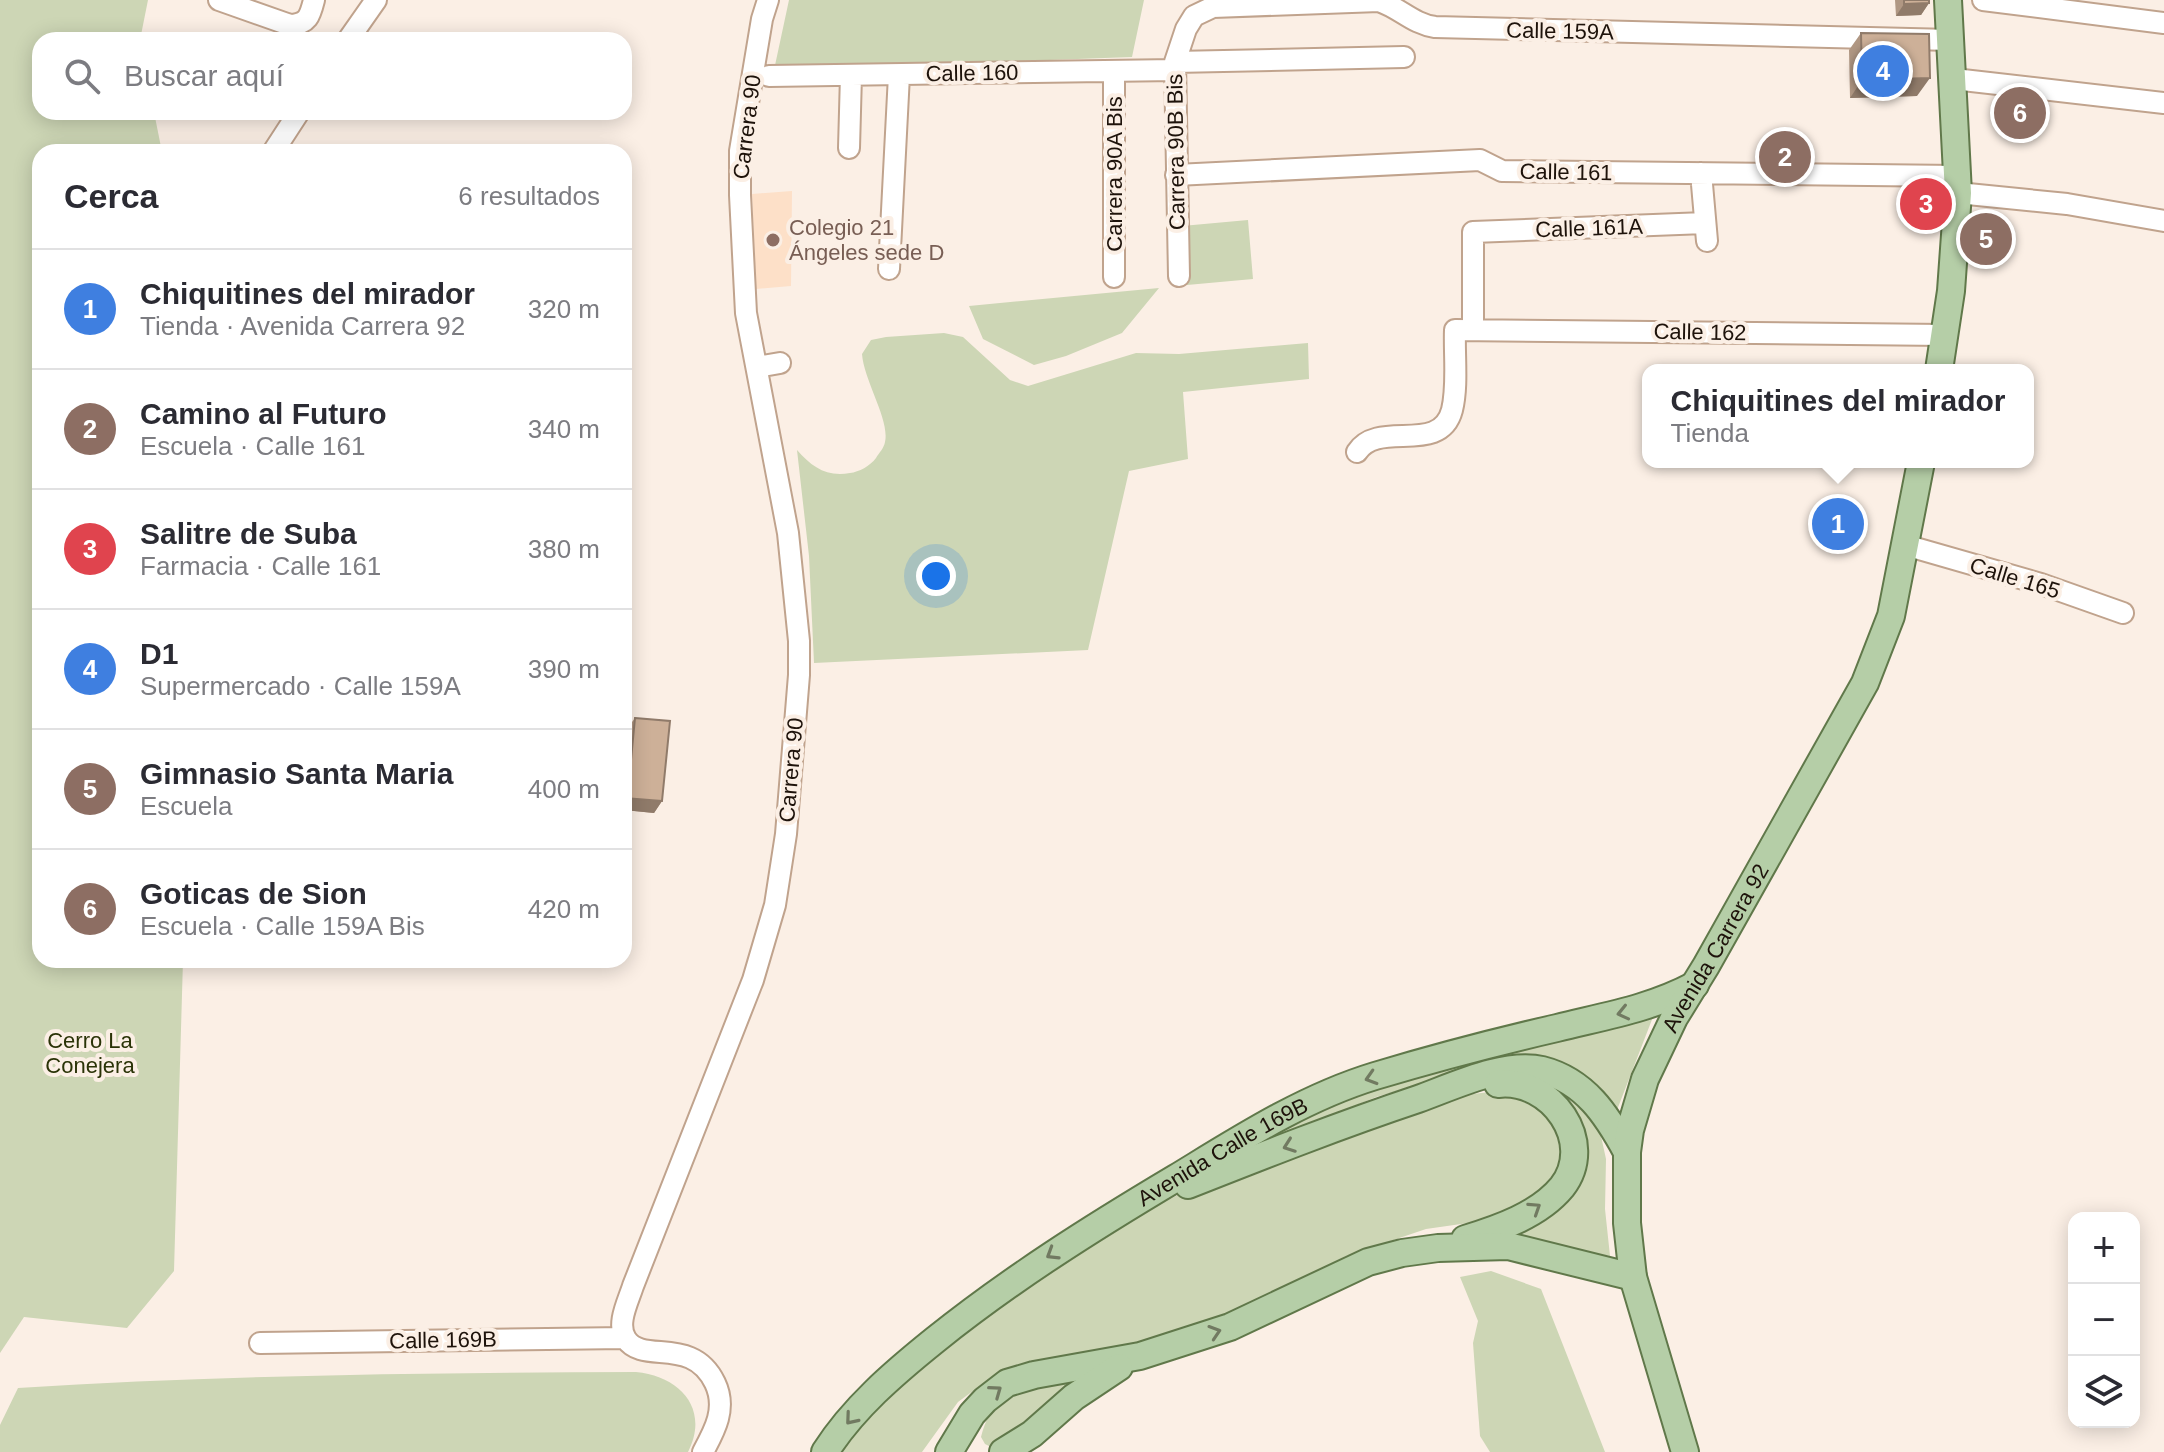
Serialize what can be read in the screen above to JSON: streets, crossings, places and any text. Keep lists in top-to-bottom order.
{
  "streets": {
    "main road": ["Avenida Carrera 92", "Avenida Calle 169B"],
    "street": [
      "Calle 159A",
      "Calle 160",
      "Carrera 90",
      "Carrera 90B Bis",
      "Calle 161",
      "Carrera 90A Bis",
      "Calle 161A",
      "Calle 162",
      "Calle 165",
      "Calle 169B"
    ]
  },
  "crossings": [
    ["Calle 159A", "Carrera 90B Bis"],
    ["Calle 160", "Carrera 90B Bis"],
    ["Calle 160", "Carrera 90A Bis"],
    ["Carrera 90", "Calle 169B"],
    ["Carrera 90B Bis", "Calle 161"],
    ["Calle 161", "Calle 161A"],
    ["Calle 161A", "Calle 162"],
    ["Calle 165", "Avenida Carrera 92"],
    ["Avenida Carrera 92", "Avenida Calle 169B"]
  ],
  "parks": ["Cerro La Conejera"],
  "places": ["Colegio 21 Ángeles sede D"],
  "page": {
    "search": "Buscar aquí",
    "pins": [
      "4",
      "6",
      "2",
      "3",
      "5",
      "1"
    ],
    "heading": ["Cerca", "6 resultados"],
    "list": [
      {
        "mark": "1",
        "name": "Chiquitines del mirador",
        "note": "Tienda · Avenida Carrera 92",
        "value": "320 m"
      },
      {
        "mark": "2",
        "name": "Camino al Futuro",
        "note": "Escuela · Calle 161",
        "value": "340 m"
      },
      {
        "mark": "3",
        "name": "Salitre de Suba",
        "note": "Farmacia · Calle 161",
        "value": "380 m"
      },
      {
        "mark": "4",
        "name": "D1",
        "note": "Supermercado · Calle 159A",
        "value": "390 m"
      },
      {
        "mark": "5",
        "name": "Gimnasio Santa Maria",
        "note": "Escuela",
        "value": "400 m"
      },
      {
        "mark": "6",
        "name": "Goticas de Sion",
        "note": "Escuela · Calle 159A Bis",
        "value": "420 m"
      }
    ],
    "popup": ["Chiquitines del mirador", "Tienda"],
    "map_buttons": ["+", "−"]
  }
}
